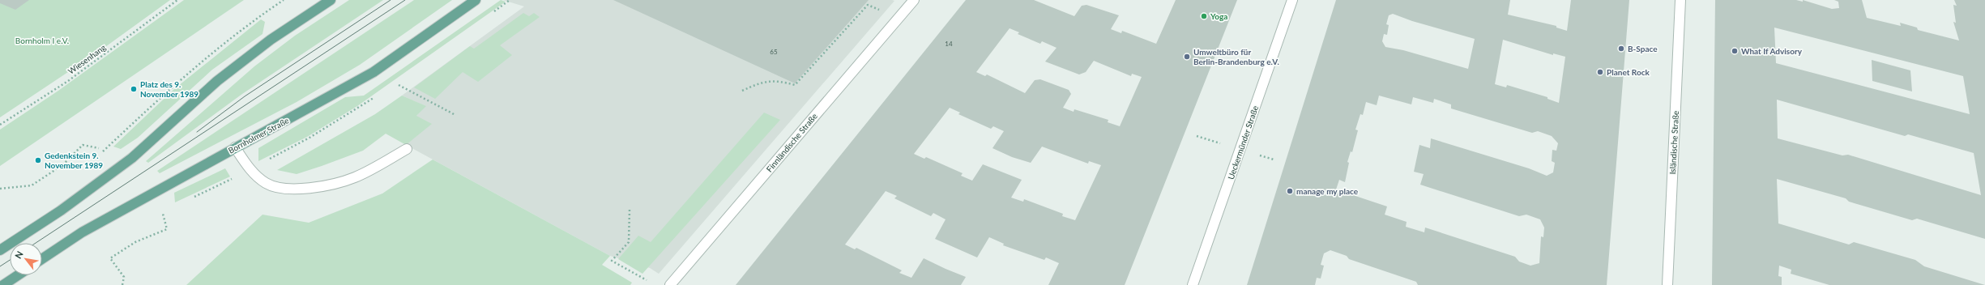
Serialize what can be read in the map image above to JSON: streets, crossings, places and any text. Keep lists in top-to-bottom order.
{
  "streets": {
    "main road": ["Bornholmer Straße"],
    "street": ["Finnländische Straße", "Ueckermünder Straße", "Isländische Straße"],
    "path": ["Wiesenhang"]
  },
  "parks": ["Bornholm I e.V."],
  "places": [
    "Yoga",
    "B-Space",
    "What If Advisory",
    "Umweltbüro für Berlin-Brandenburg e.V.",
    "Planet Rock",
    "Platz des 9. November 1989",
    "Gedenkstein 9. November 1989",
    "manage my place"
  ],
  "house_numbers": ["14", "65"],
  "north": "top left"
}
